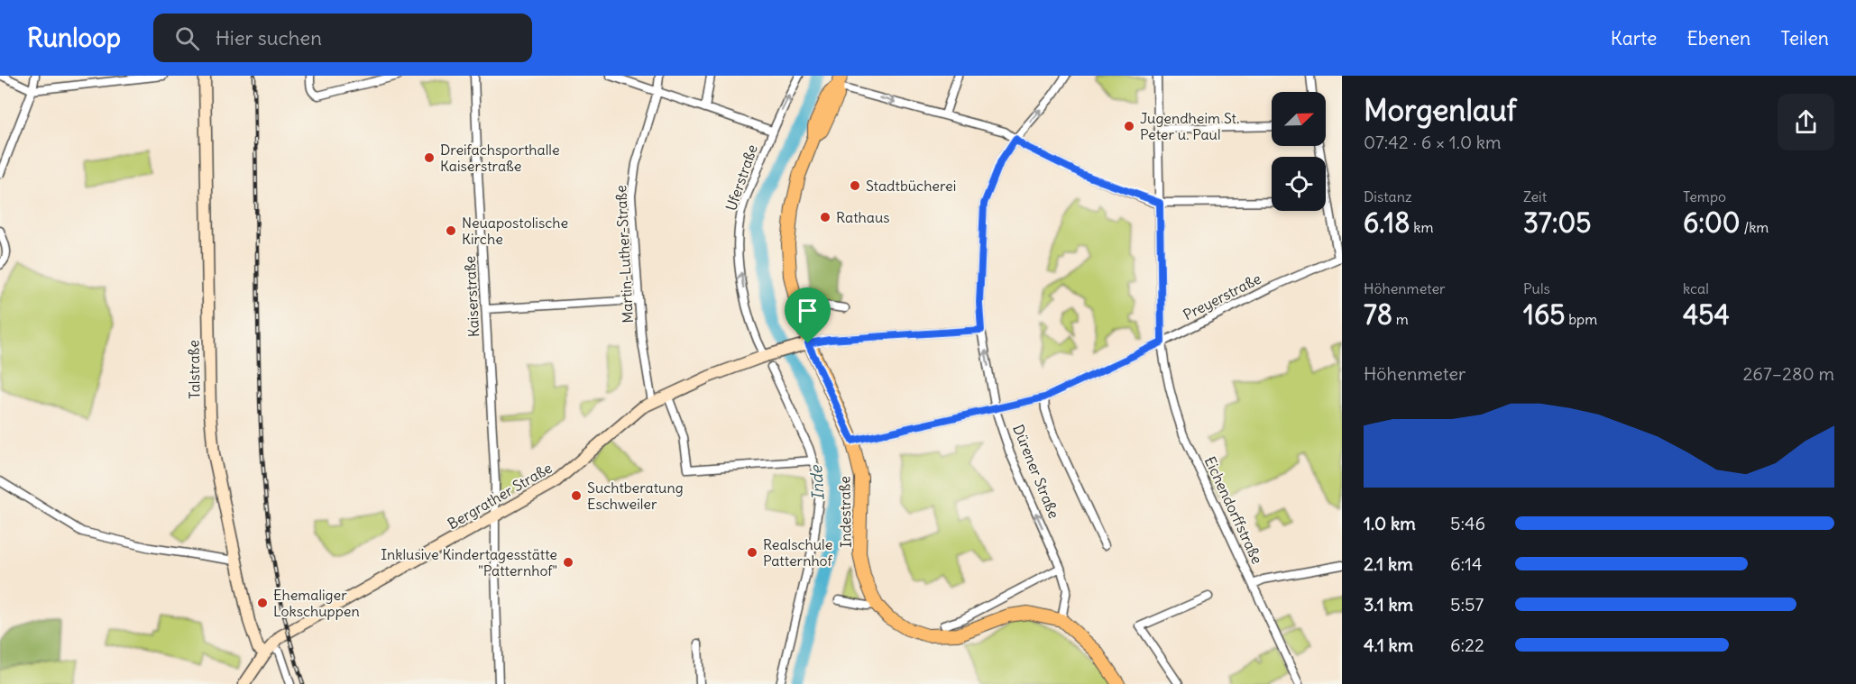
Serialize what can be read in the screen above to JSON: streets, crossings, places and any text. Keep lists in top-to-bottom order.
{
  "streets": {
    "main road": ["Talstraße", "Bergrather Straße", "Indestraße"],
    "street": [
      "Uferstraße",
      "Martin-Luther-Straße",
      "Kaiserstraße",
      "Preyerstraße",
      "Dürener Straße",
      "Eichendorffstraße"
    ]
  },
  "crossings": [
    ["Uferstraße", "Bergrather Straße"],
    ["Martin-Luther-Straße", "Bergrather Straße"],
    ["Kaiserstraße", "Bergrather Straße"],
    ["Preyerstraße", "Dürener Straße"],
    ["Preyerstraße", "Eichendorffstraße"],
    ["Preyerstraße", "Indestraße"],
    ["Talstraße", "Bergrather Straße"],
    ["Dürener Straße", "Indestraße"],
    ["Bergrather Straße", "Indestraße"]
  ],
  "one_way": ["Uferstraße"],
  "water": ["Inde"],
  "places": [
    "Jugendheim St. Peter u. Paul",
    "Dreifachsporthalle Kaiserstraße",
    "Stadtbücherei",
    "Rathaus",
    "Neuapostolische Kirche",
    "Suchtberatung Eschweiler",
    "Realschule Patternhof",
    "Inklusive Kindertagesstätte \"Patternhof\"",
    "Ehemaliger Lokschuppen"
  ],
  "north": "top right",
  "page": {
    "header": "Runloop",
    "search": "Hier suchen",
    "nav": ["Karte", "Ebenen", "Teilen"],
    "heading": ["Morgenlauf", "07:42 · 6 × 1.0 km"],
    "stats": [
      ["Distanz", "6.18 km"],
      ["Zeit", "37:05"],
      ["Tempo", "6:00 /km"],
      ["Höhenmeter", "78 m"],
      ["Puls", "165 bpm"],
      ["kcal", "454"]
    ],
    "chart": ["Höhenmeter", "267–280 m"],
    "list": [
      {
        "name": "1.0 km",
        "note": "5:46"
      },
      {
        "name": "2.1 km",
        "note": "6:14"
      },
      {
        "name": "3.1 km",
        "note": "5:57"
      },
      {
        "name": "4.1 km",
        "note": "6:22"
      }
    ]
  }
}
